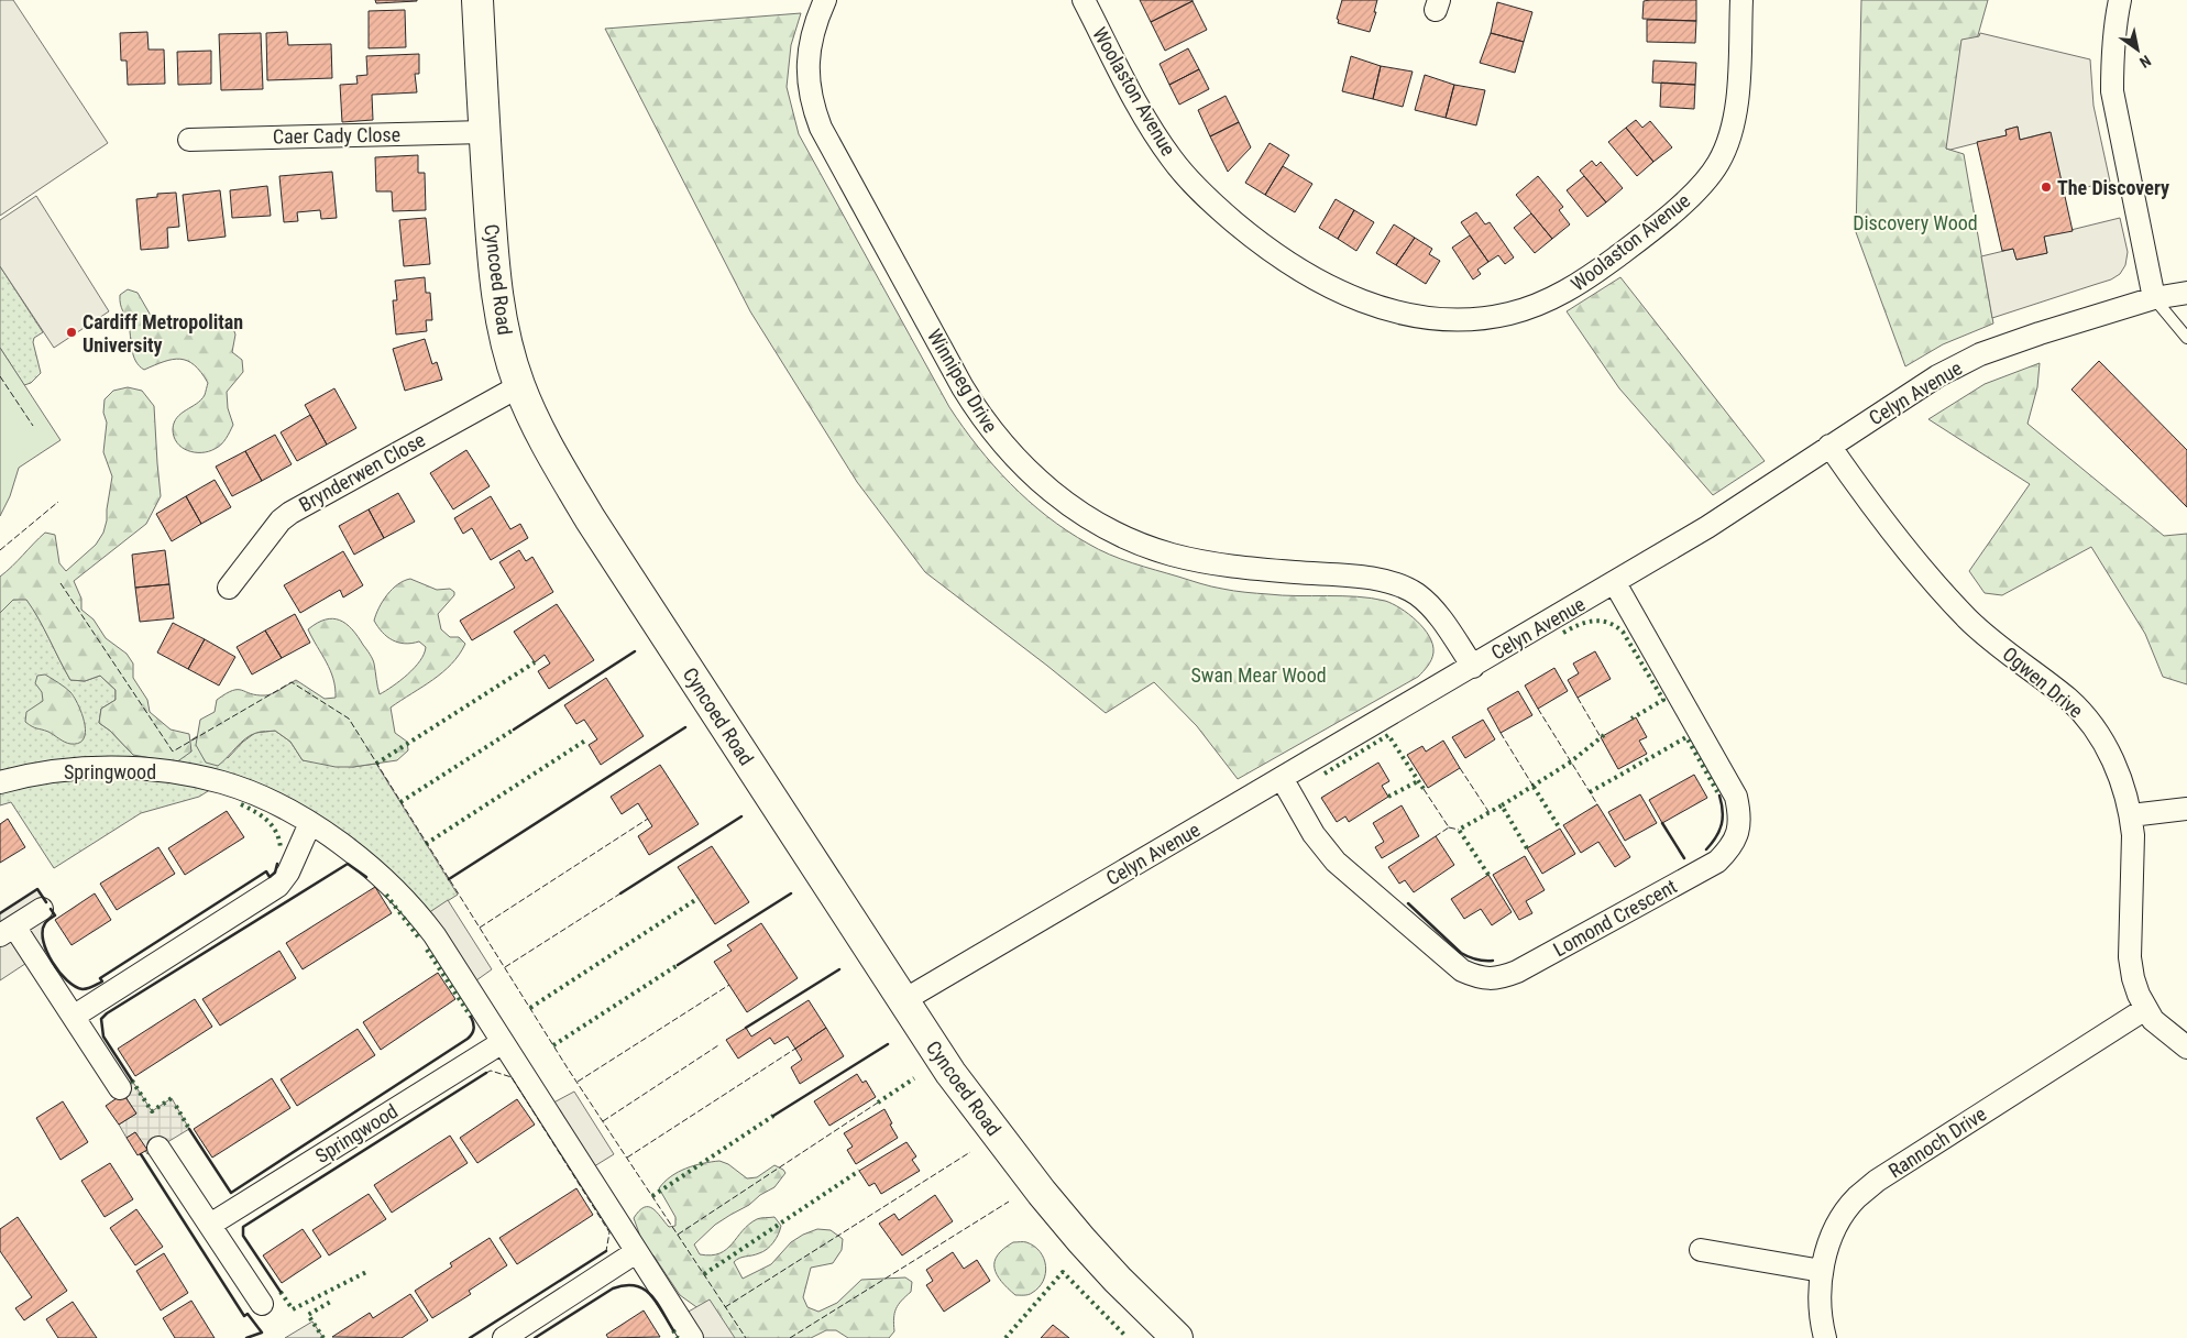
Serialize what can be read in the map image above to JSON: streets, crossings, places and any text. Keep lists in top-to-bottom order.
{
  "streets": {
    "street": [
      "Woolaston Avenue",
      "Caer Cady Close",
      "Cyncoed Road",
      "Winnipeg Drive",
      "Celyn Avenue",
      "Brynderwen Close",
      "Ogwen Drive",
      "Springwood",
      "Lomond Crescent",
      "Rannoch Drive"
    ]
  },
  "crossings": [
    ["Caer Cady Close", "Cyncoed Road"],
    ["Cyncoed Road", "Celyn Avenue"],
    ["Cyncoed Road", "Brynderwen Close"],
    ["Winnipeg Drive", "Celyn Avenue"],
    ["Celyn Avenue", "Ogwen Drive"],
    ["Celyn Avenue", "Lomond Crescent"],
    ["Ogwen Drive", "Rannoch Drive"]
  ],
  "parks": ["Discovery Wood", "Swan Mear Wood"],
  "places": ["The Discovery", "Cardiff Metropolitan University"],
  "north": "bottom right"
}
